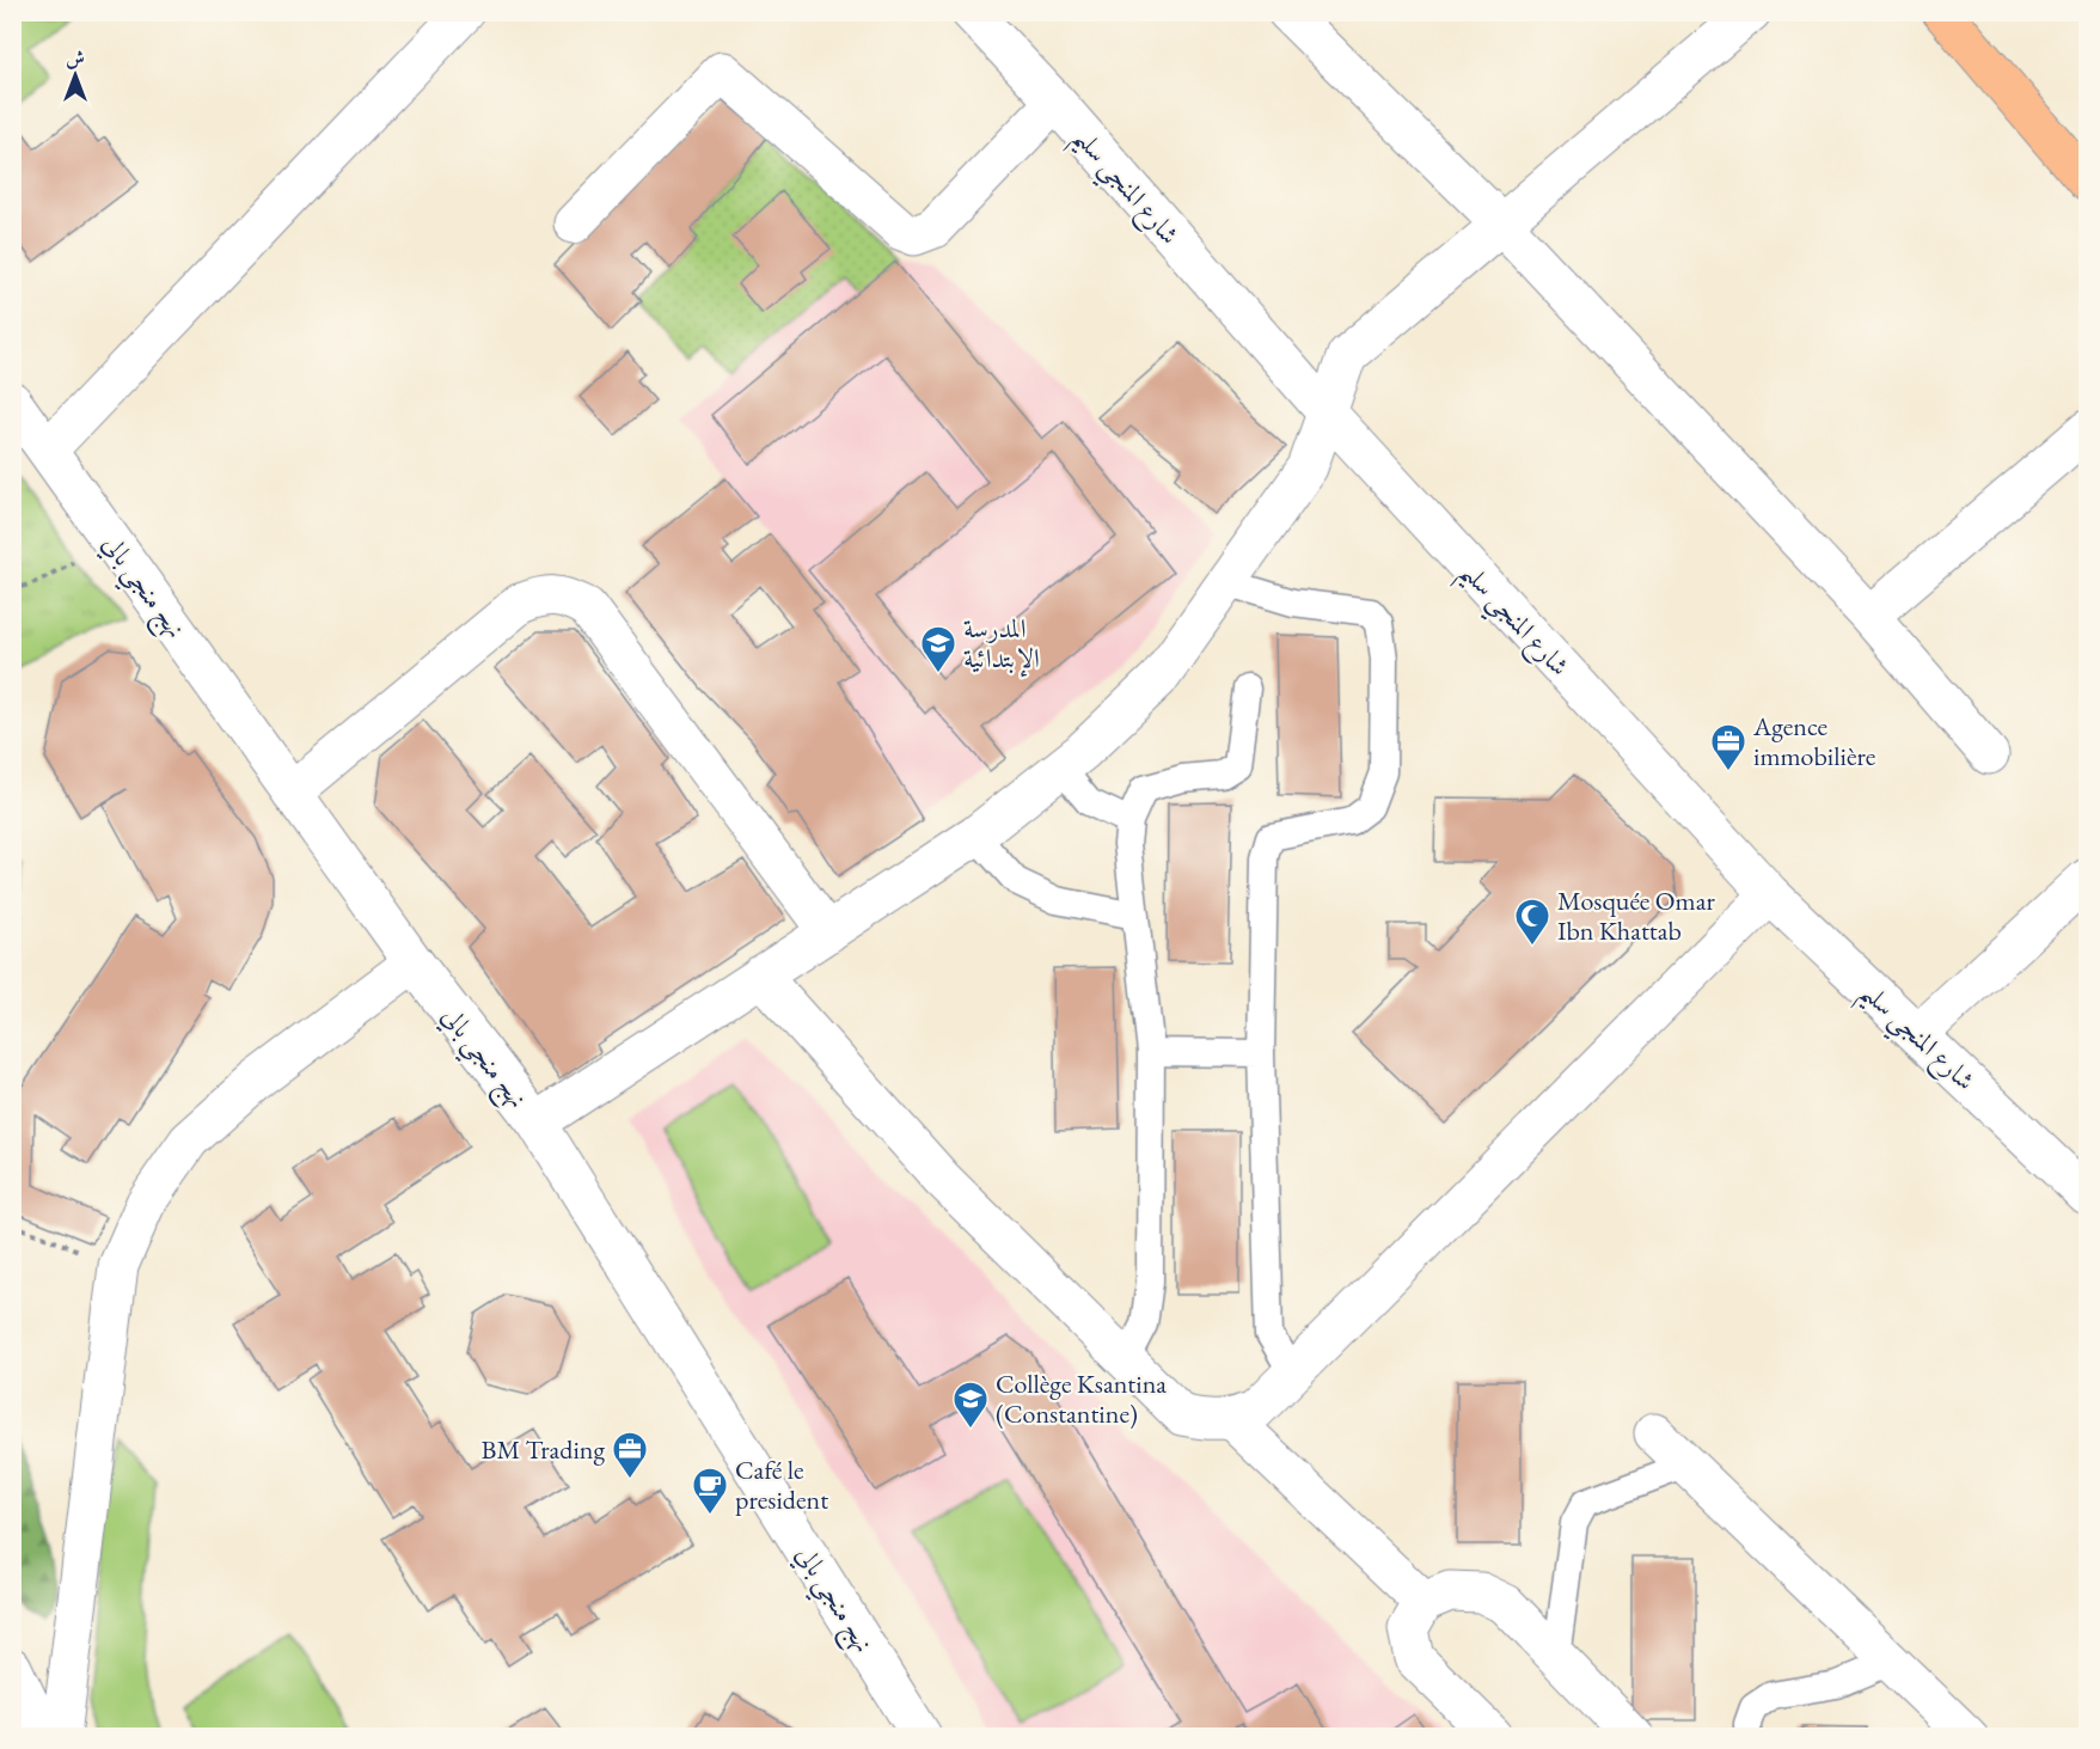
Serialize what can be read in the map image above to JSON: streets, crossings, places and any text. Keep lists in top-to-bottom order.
{
  "streets": {
    "street": ["شارع المنجي سليم", "نهج منجي بالي"]
  },
  "places": {
    "school or university": ["المدرسة الإبتدائية", "Collège Ksantina (Constantine)"],
    "office": ["Agence immobilière", "BM Trading"],
    "mosque": ["Mosquée Omar Ibn Khattab"],
    "cafe": ["Café le president"]
  },
  "north": "top"
}
